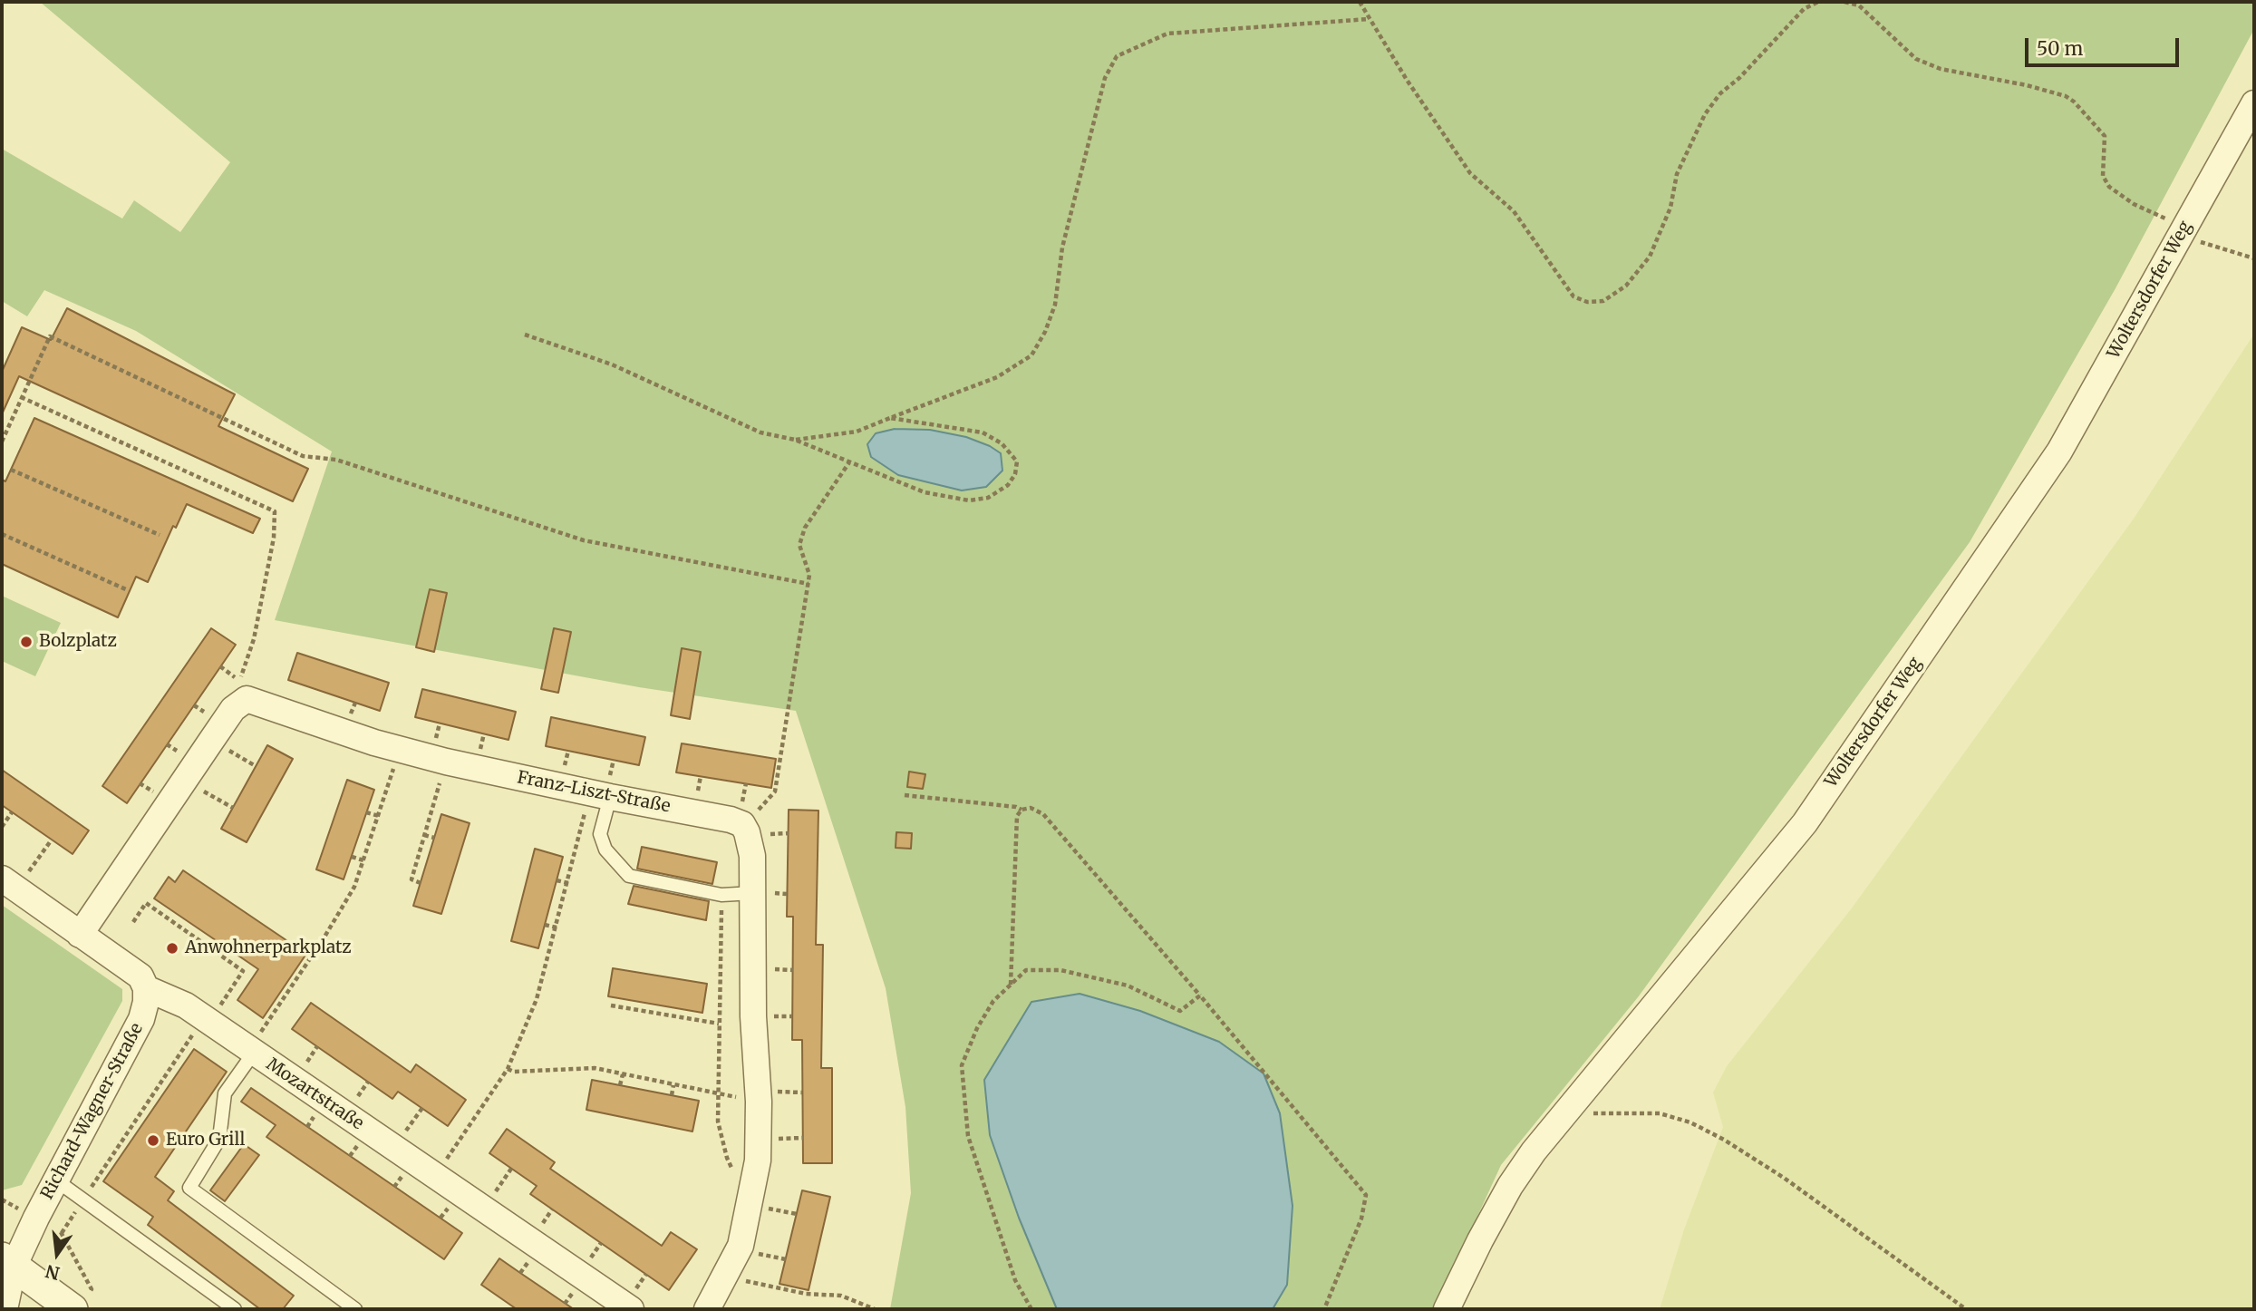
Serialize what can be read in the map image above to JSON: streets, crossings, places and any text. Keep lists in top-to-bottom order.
{
  "streets": {
    "street": [
      "Woltersdorfer Weg",
      "Franz-Liszt-Straße",
      "Mozartstraße",
      "Richard-Wagner-Straße"
    ]
  },
  "crossings": [
    ["Franz-Liszt-Straße", "Mozartstraße"],
    ["Mozartstraße", "Richard-Wagner-Straße"]
  ],
  "places": ["Bolzplatz", "Anwohnerparkplatz", "Euro Grill"],
  "scale_bar": "50 m",
  "north": "bottom"
}
